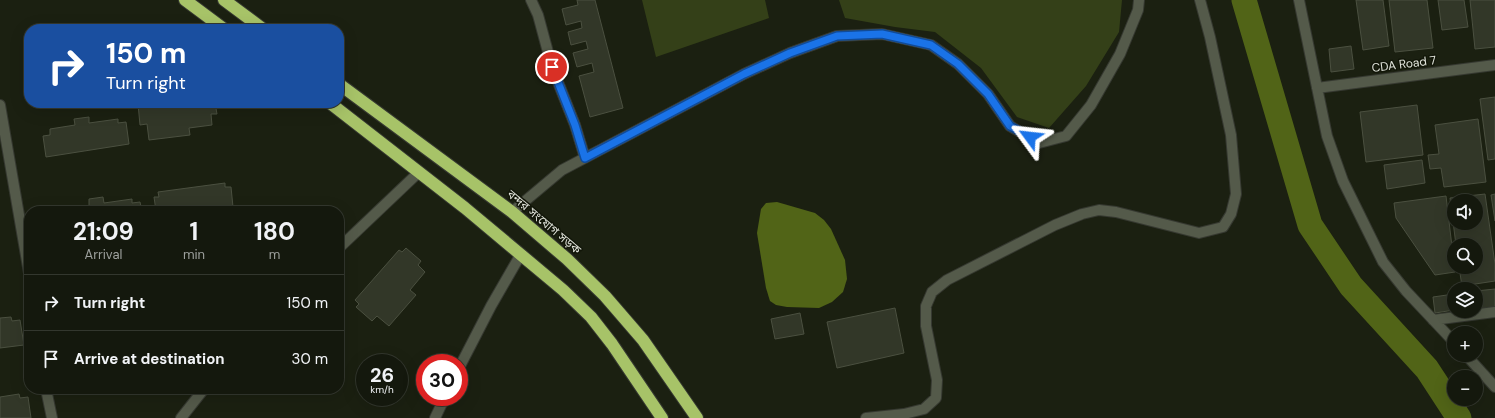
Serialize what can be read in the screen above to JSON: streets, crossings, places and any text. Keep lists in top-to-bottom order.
{
  "streets": {
    "highway": ["বন্দর সংযোগ সড়ক"],
    "street": ["CDA Road 7"]
  },
  "page": {
    "turn": ["150 m", "Turn right"],
    "map_buttons": ["+", "−"],
    "eta": [
      "21:09",
      "Arrival",
      "1",
      "min",
      "180",
      "m"
    ],
    "list": [
      {
        "name": "Turn right",
        "value": "150 m"
      },
      {
        "name": "Arrive at destination",
        "value": "30 m"
      }
    ],
    "speed": "26 km/h",
    "limit": "30"
  }
}
